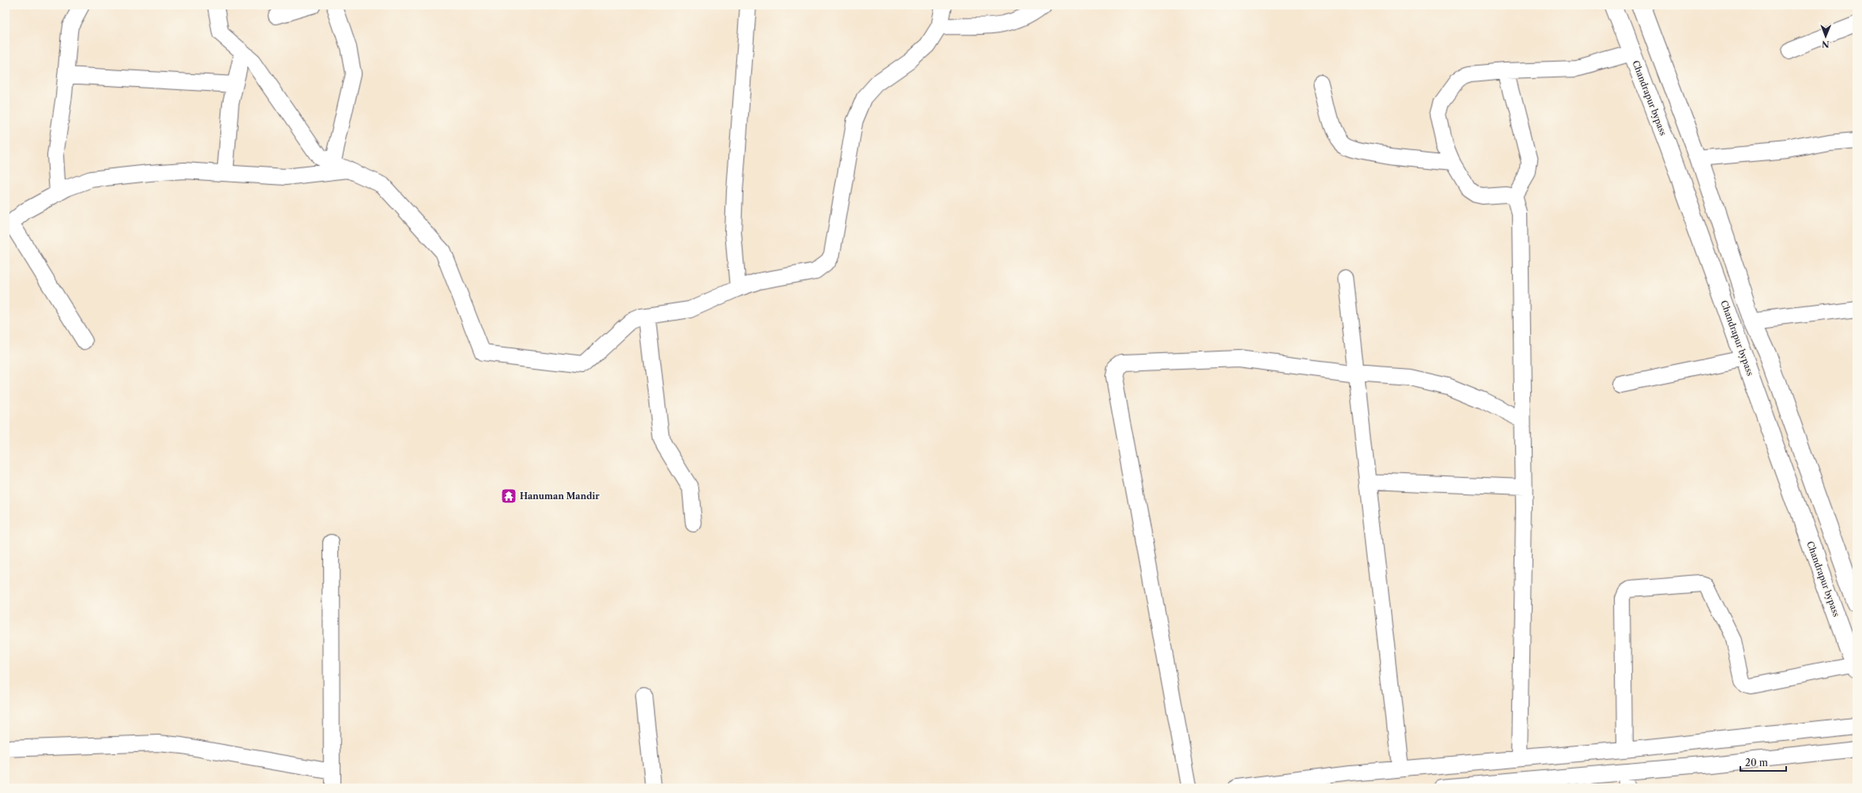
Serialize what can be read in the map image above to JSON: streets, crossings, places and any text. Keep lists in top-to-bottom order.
{
  "streets": {
    "highway": ["Chandrapur bypass"]
  },
  "places": {
    "temple": ["Hanuman Mandir"]
  },
  "scale_bar": "20 m",
  "north": "bottom"
}
